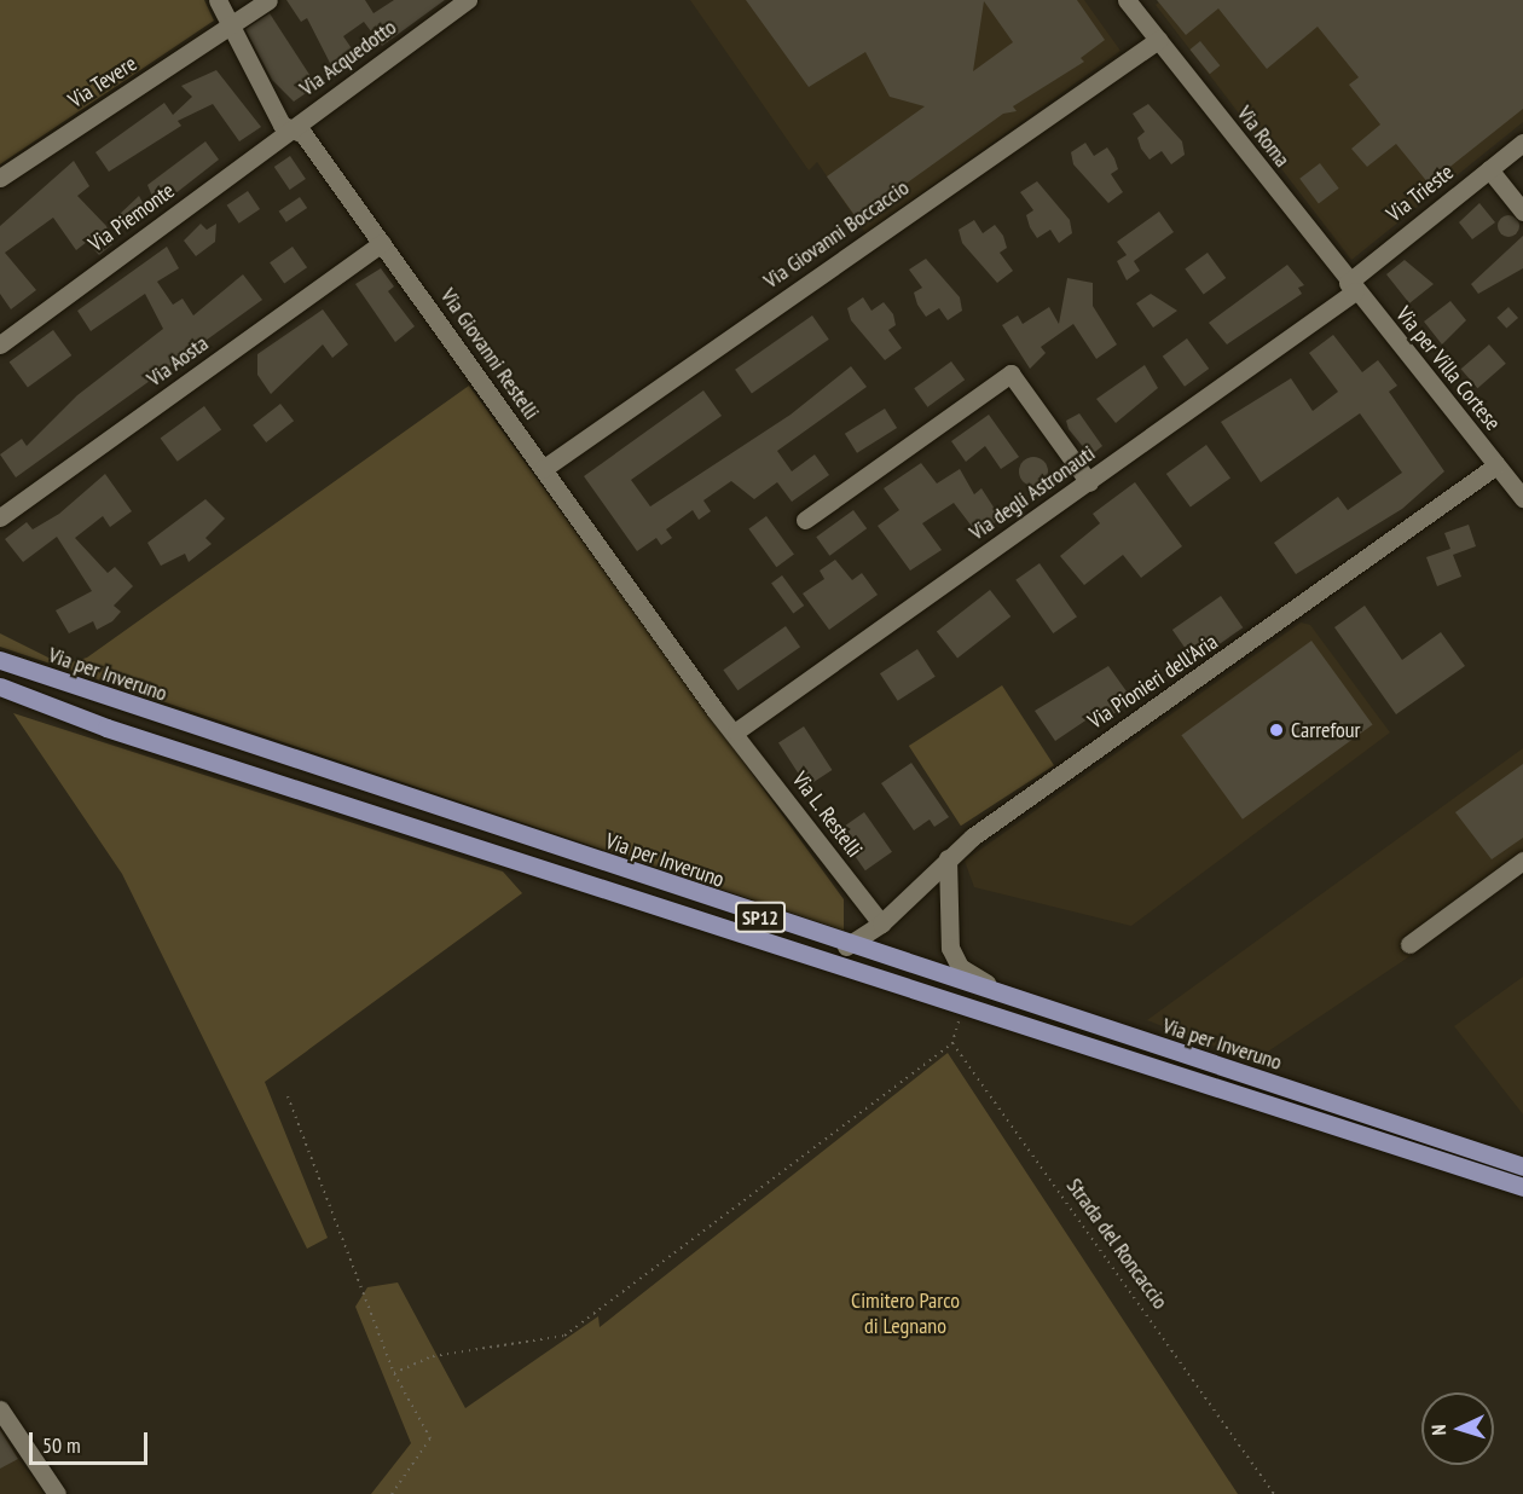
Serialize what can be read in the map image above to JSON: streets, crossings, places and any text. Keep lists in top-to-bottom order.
{
  "streets": {
    "main road": ["Via per Inveruno", "SP12"],
    "street": [
      "Via Acquedotto",
      "Via Tevere",
      "Via Roma",
      "Via Trieste",
      "Via Piemonte",
      "Via Giovanni Boccaccio",
      "Via Giovanni Restelli",
      "Via Aosta",
      "Via per Villa Cortese",
      "Via degli Astronauti",
      "Via Pionieri dell'Aria",
      "Via L. Restelli"
    ],
    "path": ["Strada del Roncaccio"]
  },
  "crossings": [
    ["Via Acquedotto", "Via Piemonte"],
    ["Via Acquedotto", "Via Giovanni Restelli"],
    ["Via Tevere", "Via Giovanni Restelli"],
    ["Via Roma", "Via Trieste"],
    ["Via Roma", "Via Giovanni Boccaccio"],
    ["Via Roma", "Via per Villa Cortese"],
    ["Via Roma", "Via degli Astronauti"],
    ["Via Trieste", "Via per Villa Cortese"],
    ["Via Trieste", "Via degli Astronauti"],
    ["Via Piemonte", "Via Giovanni Restelli"],
    ["Via Giovanni Boccaccio", "Via Giovanni Restelli"],
    ["Via Giovanni Restelli", "Via Aosta"],
    ["Via Giovanni Restelli", "Via degli Astronauti"],
    ["Via Giovanni Restelli", "Via L. Restelli"],
    ["Via per Villa Cortese", "Via degli Astronauti"],
    ["Via per Villa Cortese", "Via Pionieri dell'Aria"],
    ["Via degli Astronauti", "Via L. Restelli"],
    ["Via per Inveruno", "Via Pionieri dell'Aria"],
    ["Via Pionieri dell'Aria", "Via L. Restelli"]
  ],
  "parks": ["Cimitero Parco di Legnano"],
  "places": ["Carrefour"],
  "scale_bar": "50 m",
  "north": "left"
}
